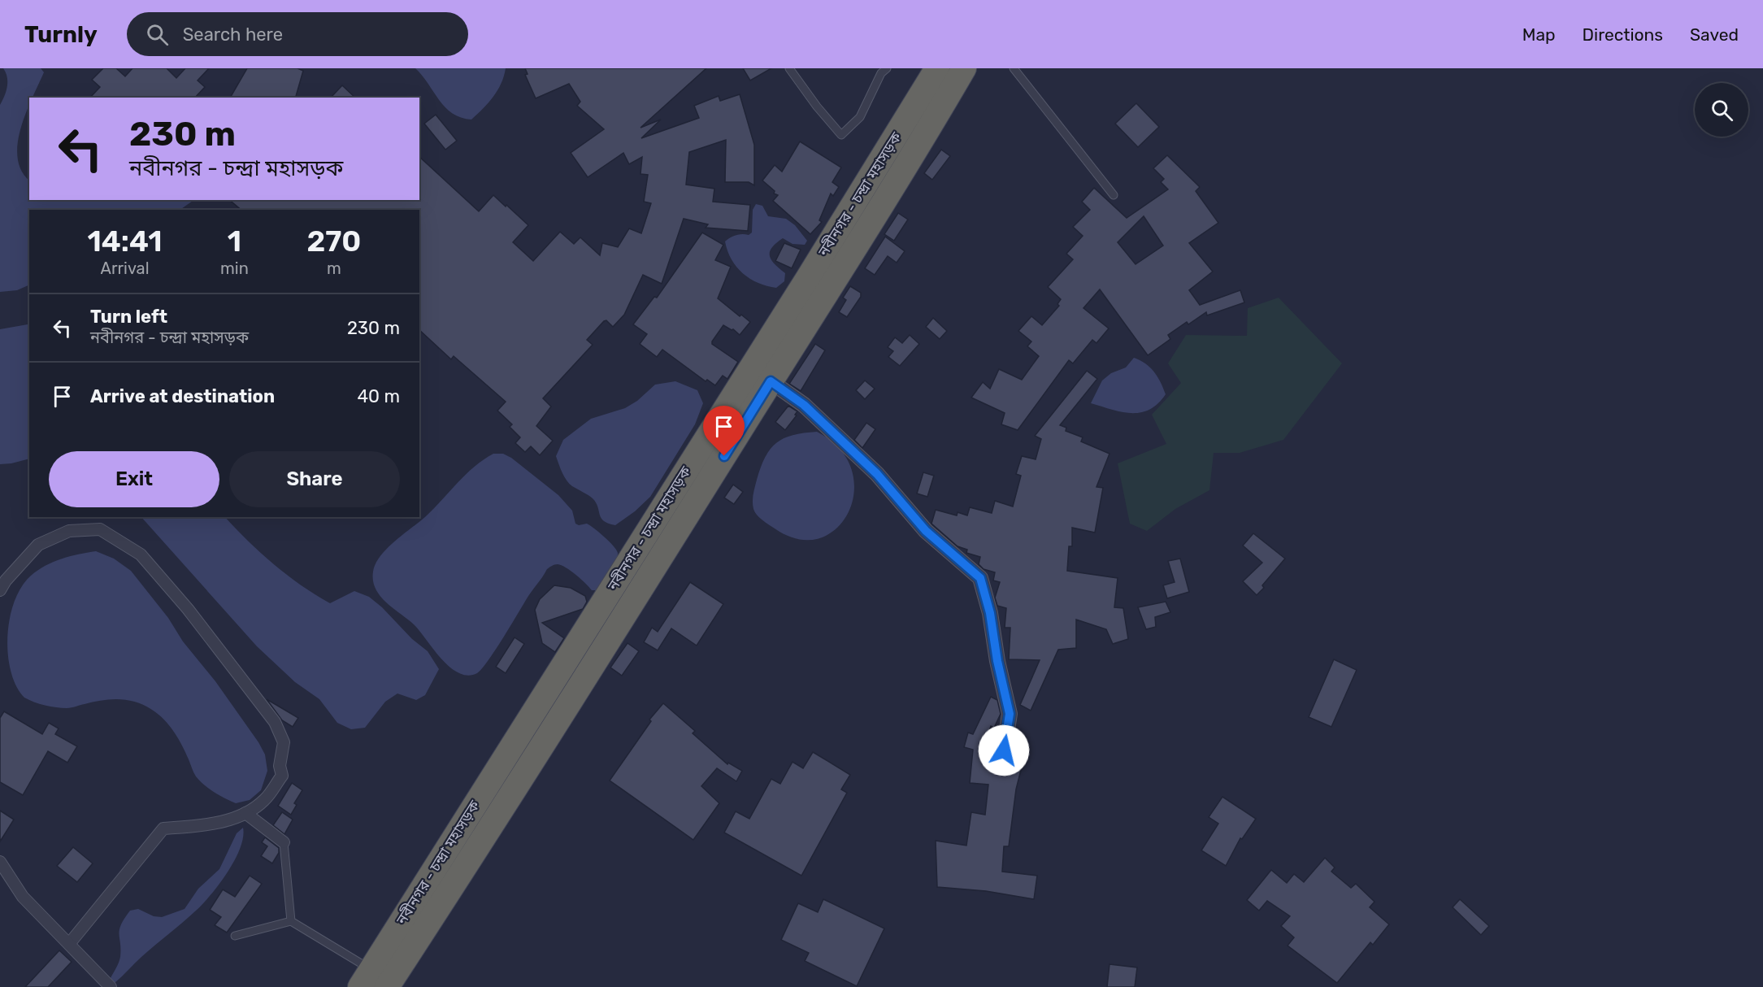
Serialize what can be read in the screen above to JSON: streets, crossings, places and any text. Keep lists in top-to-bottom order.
{
  "streets": {
    "highway": ["নবীনগর - চন্দ্রা মহাসড়ক"]
  },
  "page": {
    "header": "Turnly",
    "search": "Search here",
    "nav": ["Map", "Directions", "Saved"],
    "turn": ["230 m", "নবীনগর - চন্দ্রা মহাসড়ক"],
    "eta": [
      "14:41",
      "Arrival",
      "1",
      "min",
      "270",
      "m"
    ],
    "list": [
      {
        "name": "Turn left",
        "note": "নবীনগর - চন্দ্রা মহাসড়ক",
        "value": "230 m"
      },
      {
        "name": "Arrive at destination",
        "value": "40 m"
      }
    ],
    "buttons": ["Exit", "Share"]
  }
}
